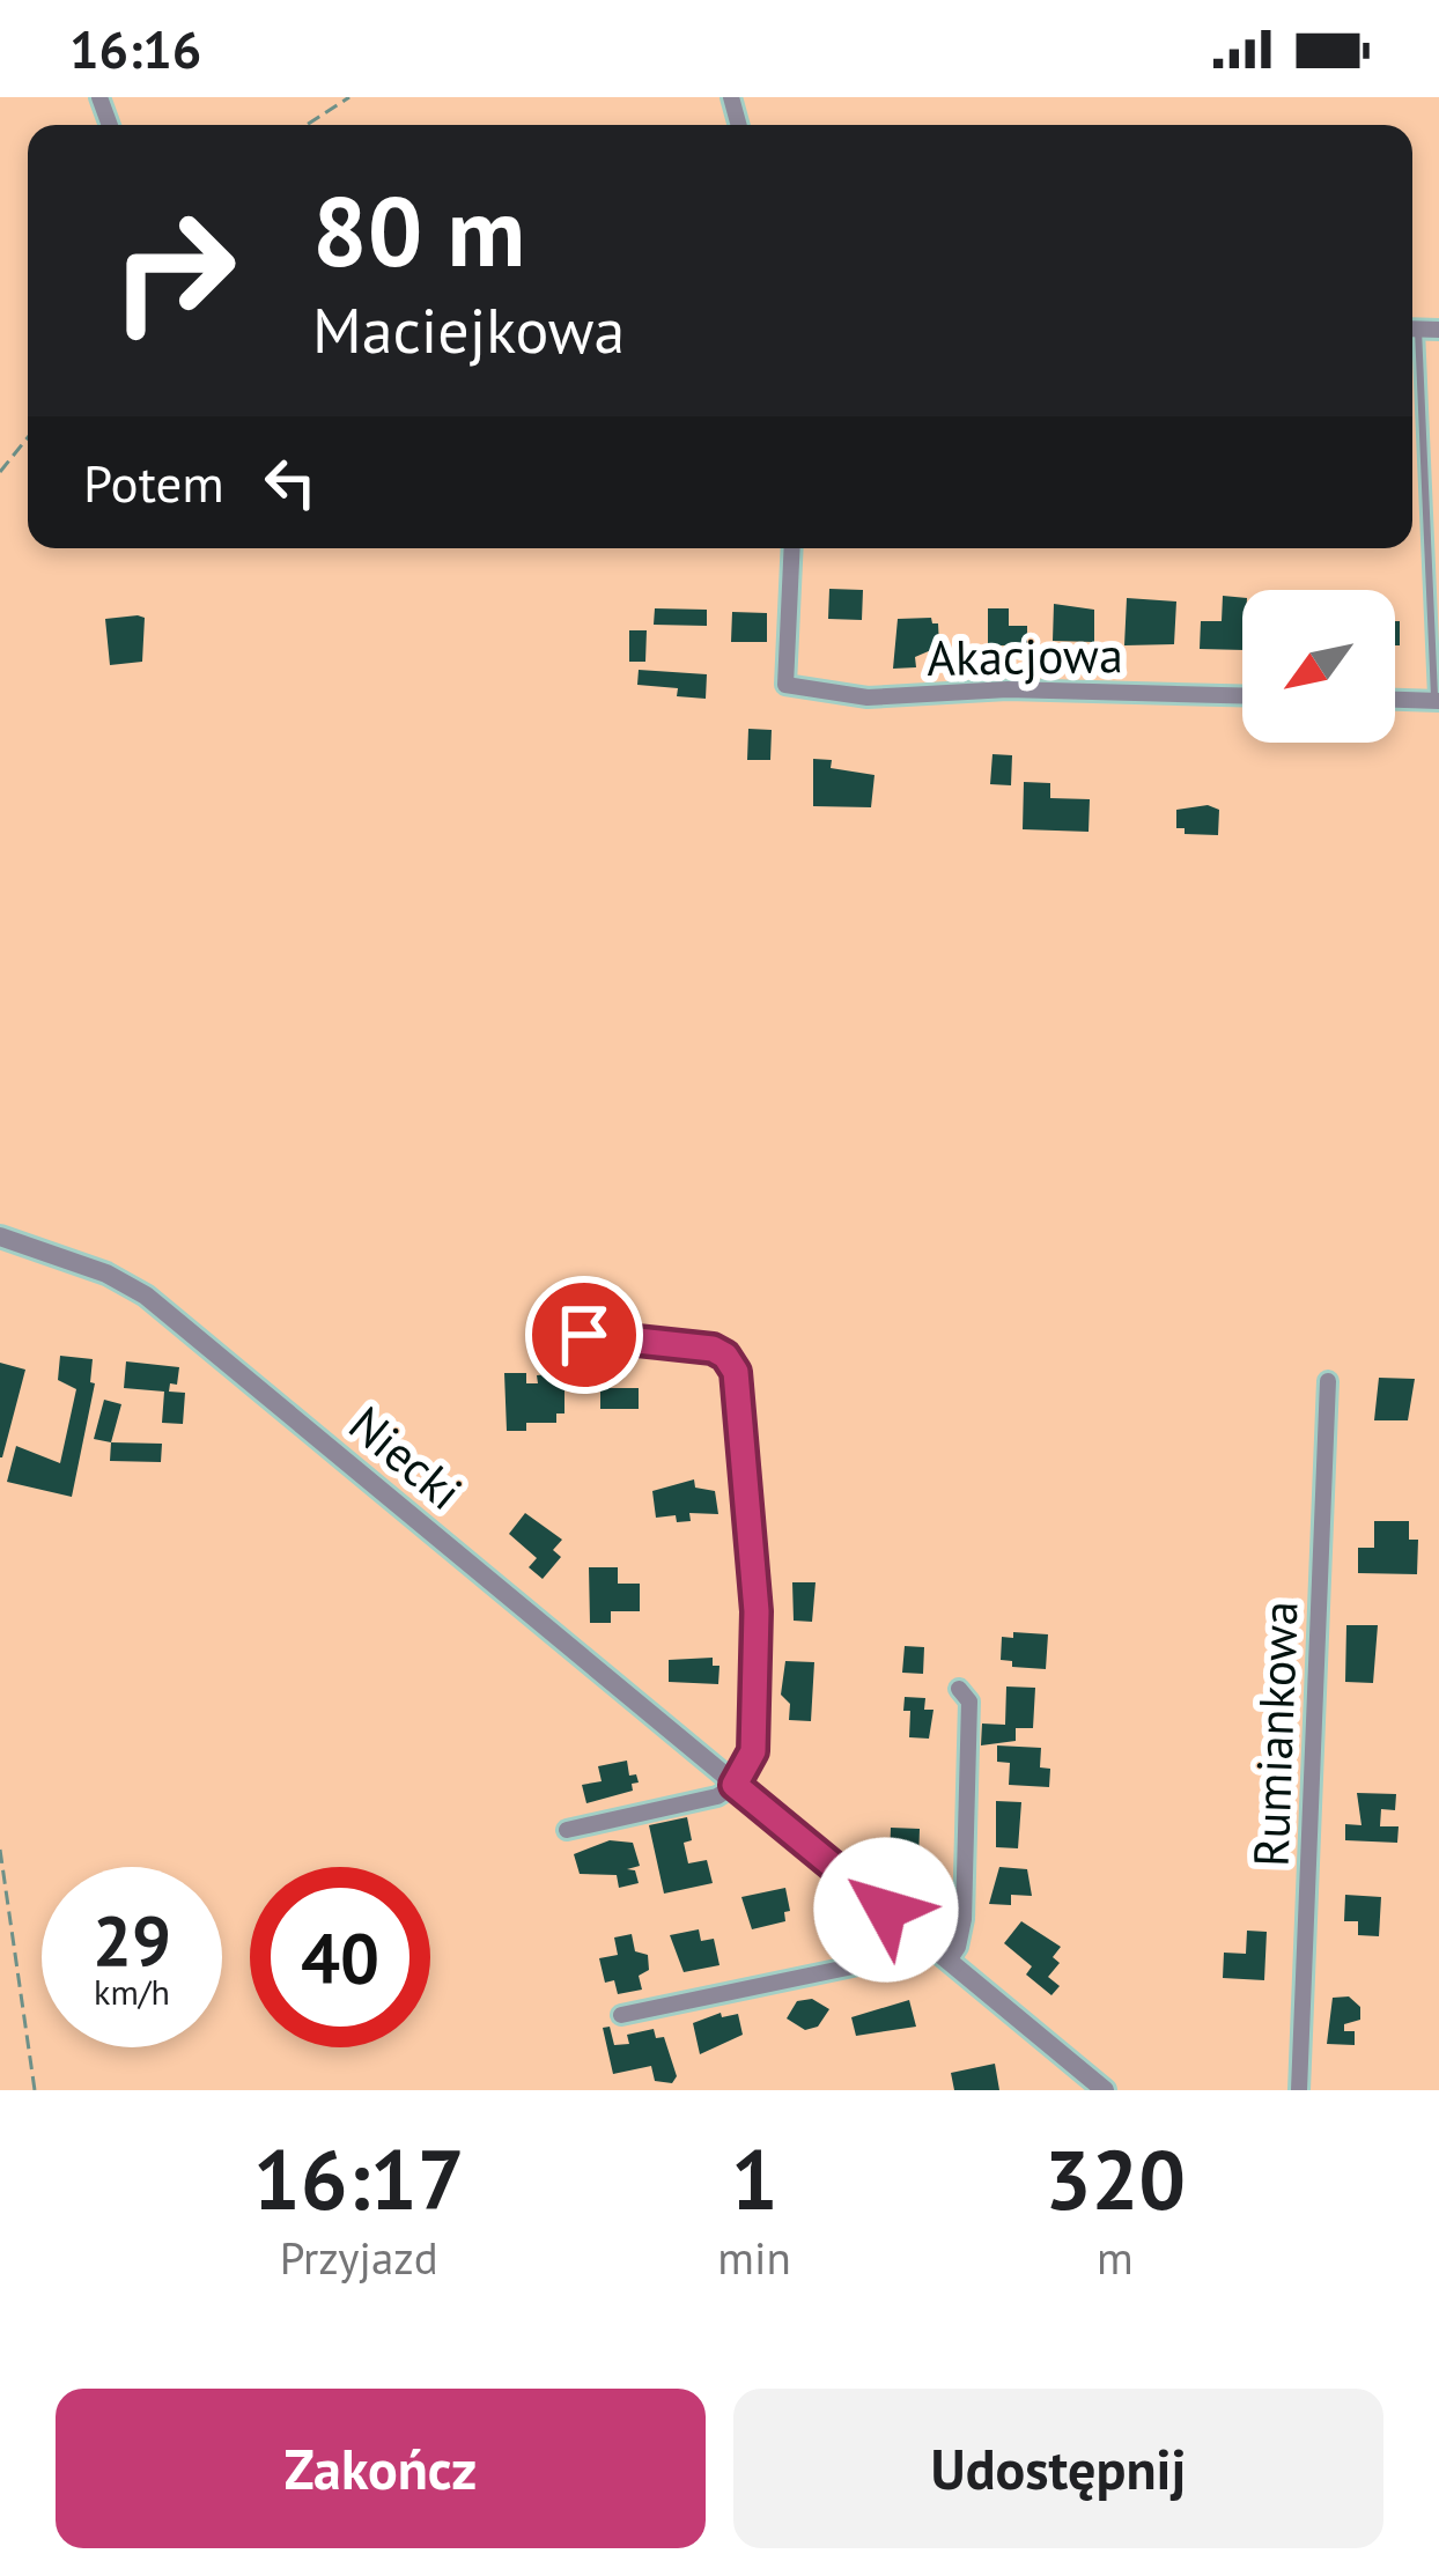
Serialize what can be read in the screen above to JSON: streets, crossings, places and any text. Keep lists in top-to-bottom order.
{
  "streets": {
    "street": ["Akacjowa", "Niecki", "Rumiankowa"]
  },
  "north": "bottom left",
  "page": {
    "status": "16:16",
    "turn": ["80 m", "Maciejkowa"],
    "then": "Potem",
    "speed": "29 km/h",
    "limit": "40",
    "eta": [
      "16:17",
      "Przyjazd",
      "1",
      "min",
      "320",
      "m"
    ],
    "buttons": ["Zakończ", "Udostępnij"]
  }
}
